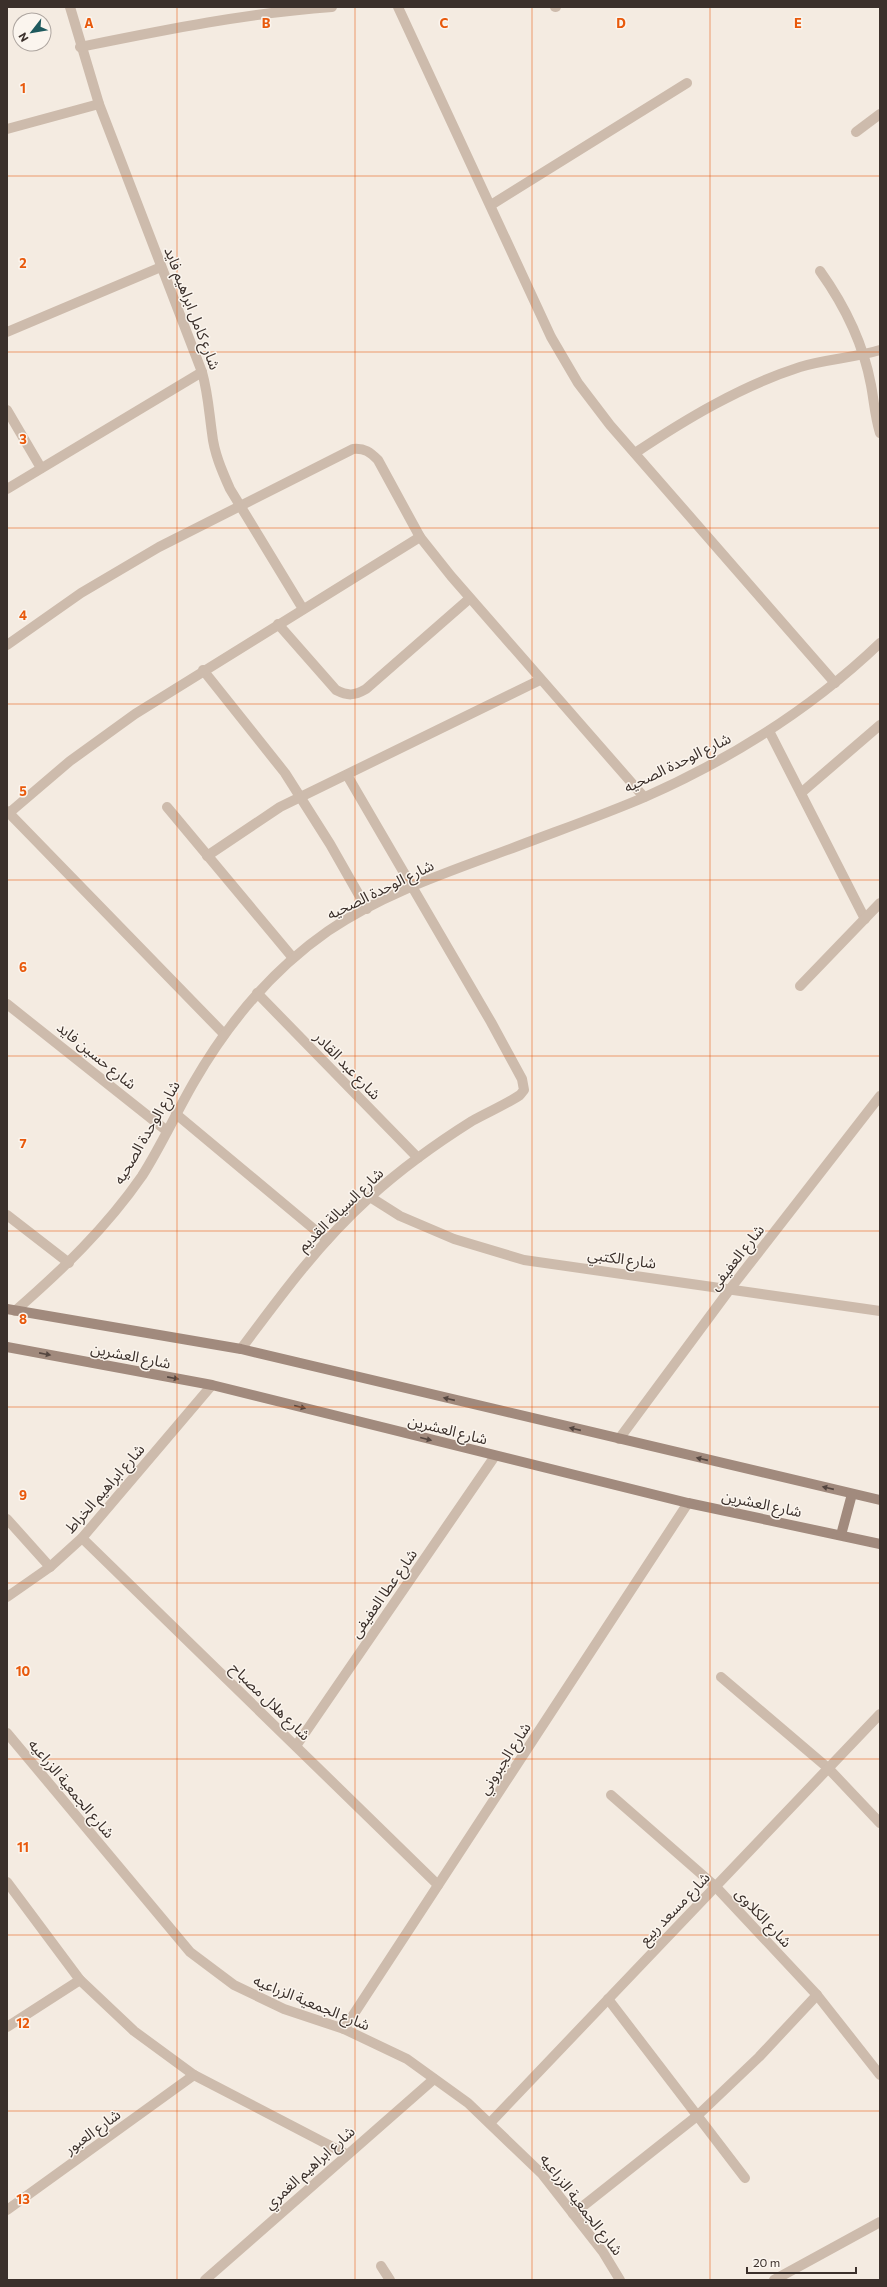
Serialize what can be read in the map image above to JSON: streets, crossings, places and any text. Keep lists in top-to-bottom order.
{
  "streets": {
    "main road": ["شارع العشرين"],
    "street": [
      "شارع كامل ابراهيم فايد",
      "شارع الوحدة الصحيه",
      "شارع حسين فايد",
      "شارع عبد القادر",
      "شارع السيالة القديم",
      "شارع العفيفى",
      "شارع الكتبي",
      "شارع ابراهيم الخراط",
      "شارع عطا العفيفى",
      "شارع هلال مصباح",
      "شارع الجبروني",
      "شارع الجمعية الزراعيه",
      "شارع مسعد ربيع",
      "شارع الكلاوى",
      "شارع العبور",
      "شارع ابراهيم الغمري"
    ]
  },
  "crossings": [
    ["شارع الوحدة الصحيه", "شارع حسين فايد"],
    ["شارع الوحدة الصحيه", "شارع عبد القادر"],
    ["شارع الوحدة الصحيه", "شارع السيالة القديم"],
    ["شارع الوحدة الصحيه", "شارع العشرين"],
    ["شارع عبد القادر", "شارع السيالة القديم"],
    ["شارع السيالة القديم", "شارع الكتبي"],
    ["شارع السيالة القديم", "شارع العشرين"],
    ["شارع العفيفى", "شارع الكتبي"],
    ["شارع العفيفى", "شارع العشرين"],
    ["شارع العشرين", "شارع ابراهيم الخراط"],
    ["شارع العشرين", "شارع عطا العفيفى"],
    ["شارع العشرين", "شارع الجبروني"],
    ["شارع ابراهيم الخراط", "شارع هلال مصباح"],
    ["شارع عطا العفيفى", "شارع هلال مصباح"],
    ["شارع هلال مصباح", "شارع الجبروني"],
    ["شارع الجبروني", "شارع الجمعية الزراعيه"],
    ["شارع الجمعية الزراعيه", "شارع مسعد ربيع"],
    ["شارع الجمعية الزراعيه", "شارع ابراهيم الغمري"],
    ["شارع مسعد ربيع", "شارع الكلاوى"]
  ],
  "scale_bar": "20 m",
  "north": "bottom left",
  "grid": {
    "columns": [
      "A",
      "B",
      "C",
      "D",
      "E"
    ],
    "rows": [
      "1",
      "2",
      "3",
      "4",
      "5",
      "6",
      "7",
      "8",
      "9",
      "10",
      "11",
      "12",
      "13"
    ]
  }
}
